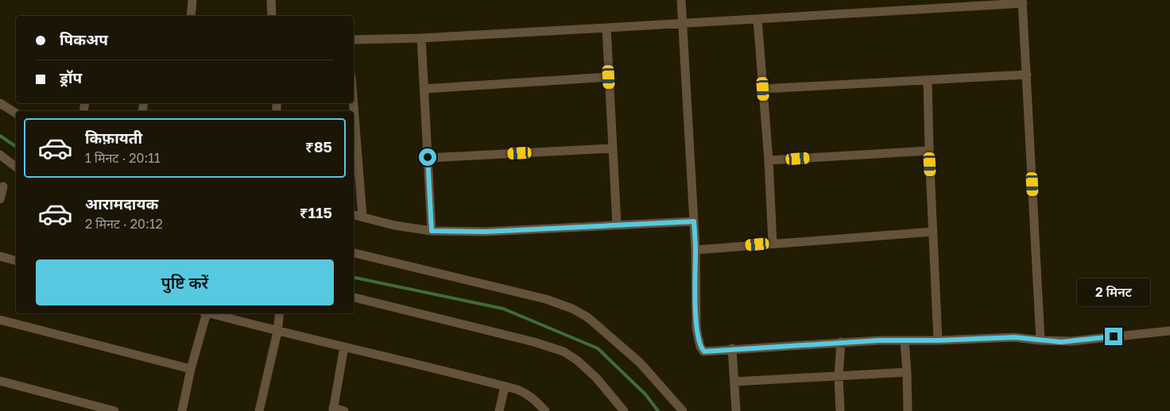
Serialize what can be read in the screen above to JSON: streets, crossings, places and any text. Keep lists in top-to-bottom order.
{
  "page": {
    "banner": ["पिकअप", "ड्रॉप"],
    "list": [
      {
        "name": "किफ़ायती",
        "note": "1 मिनट · 20:11",
        "value": "₹85"
      },
      {
        "name": "आरामदायक",
        "note": "2 मिनट · 20:12",
        "value": "₹115"
      }
    ],
    "buttons": "पुष्टि करें",
    "bubble": "2 मिनट"
  }
}
